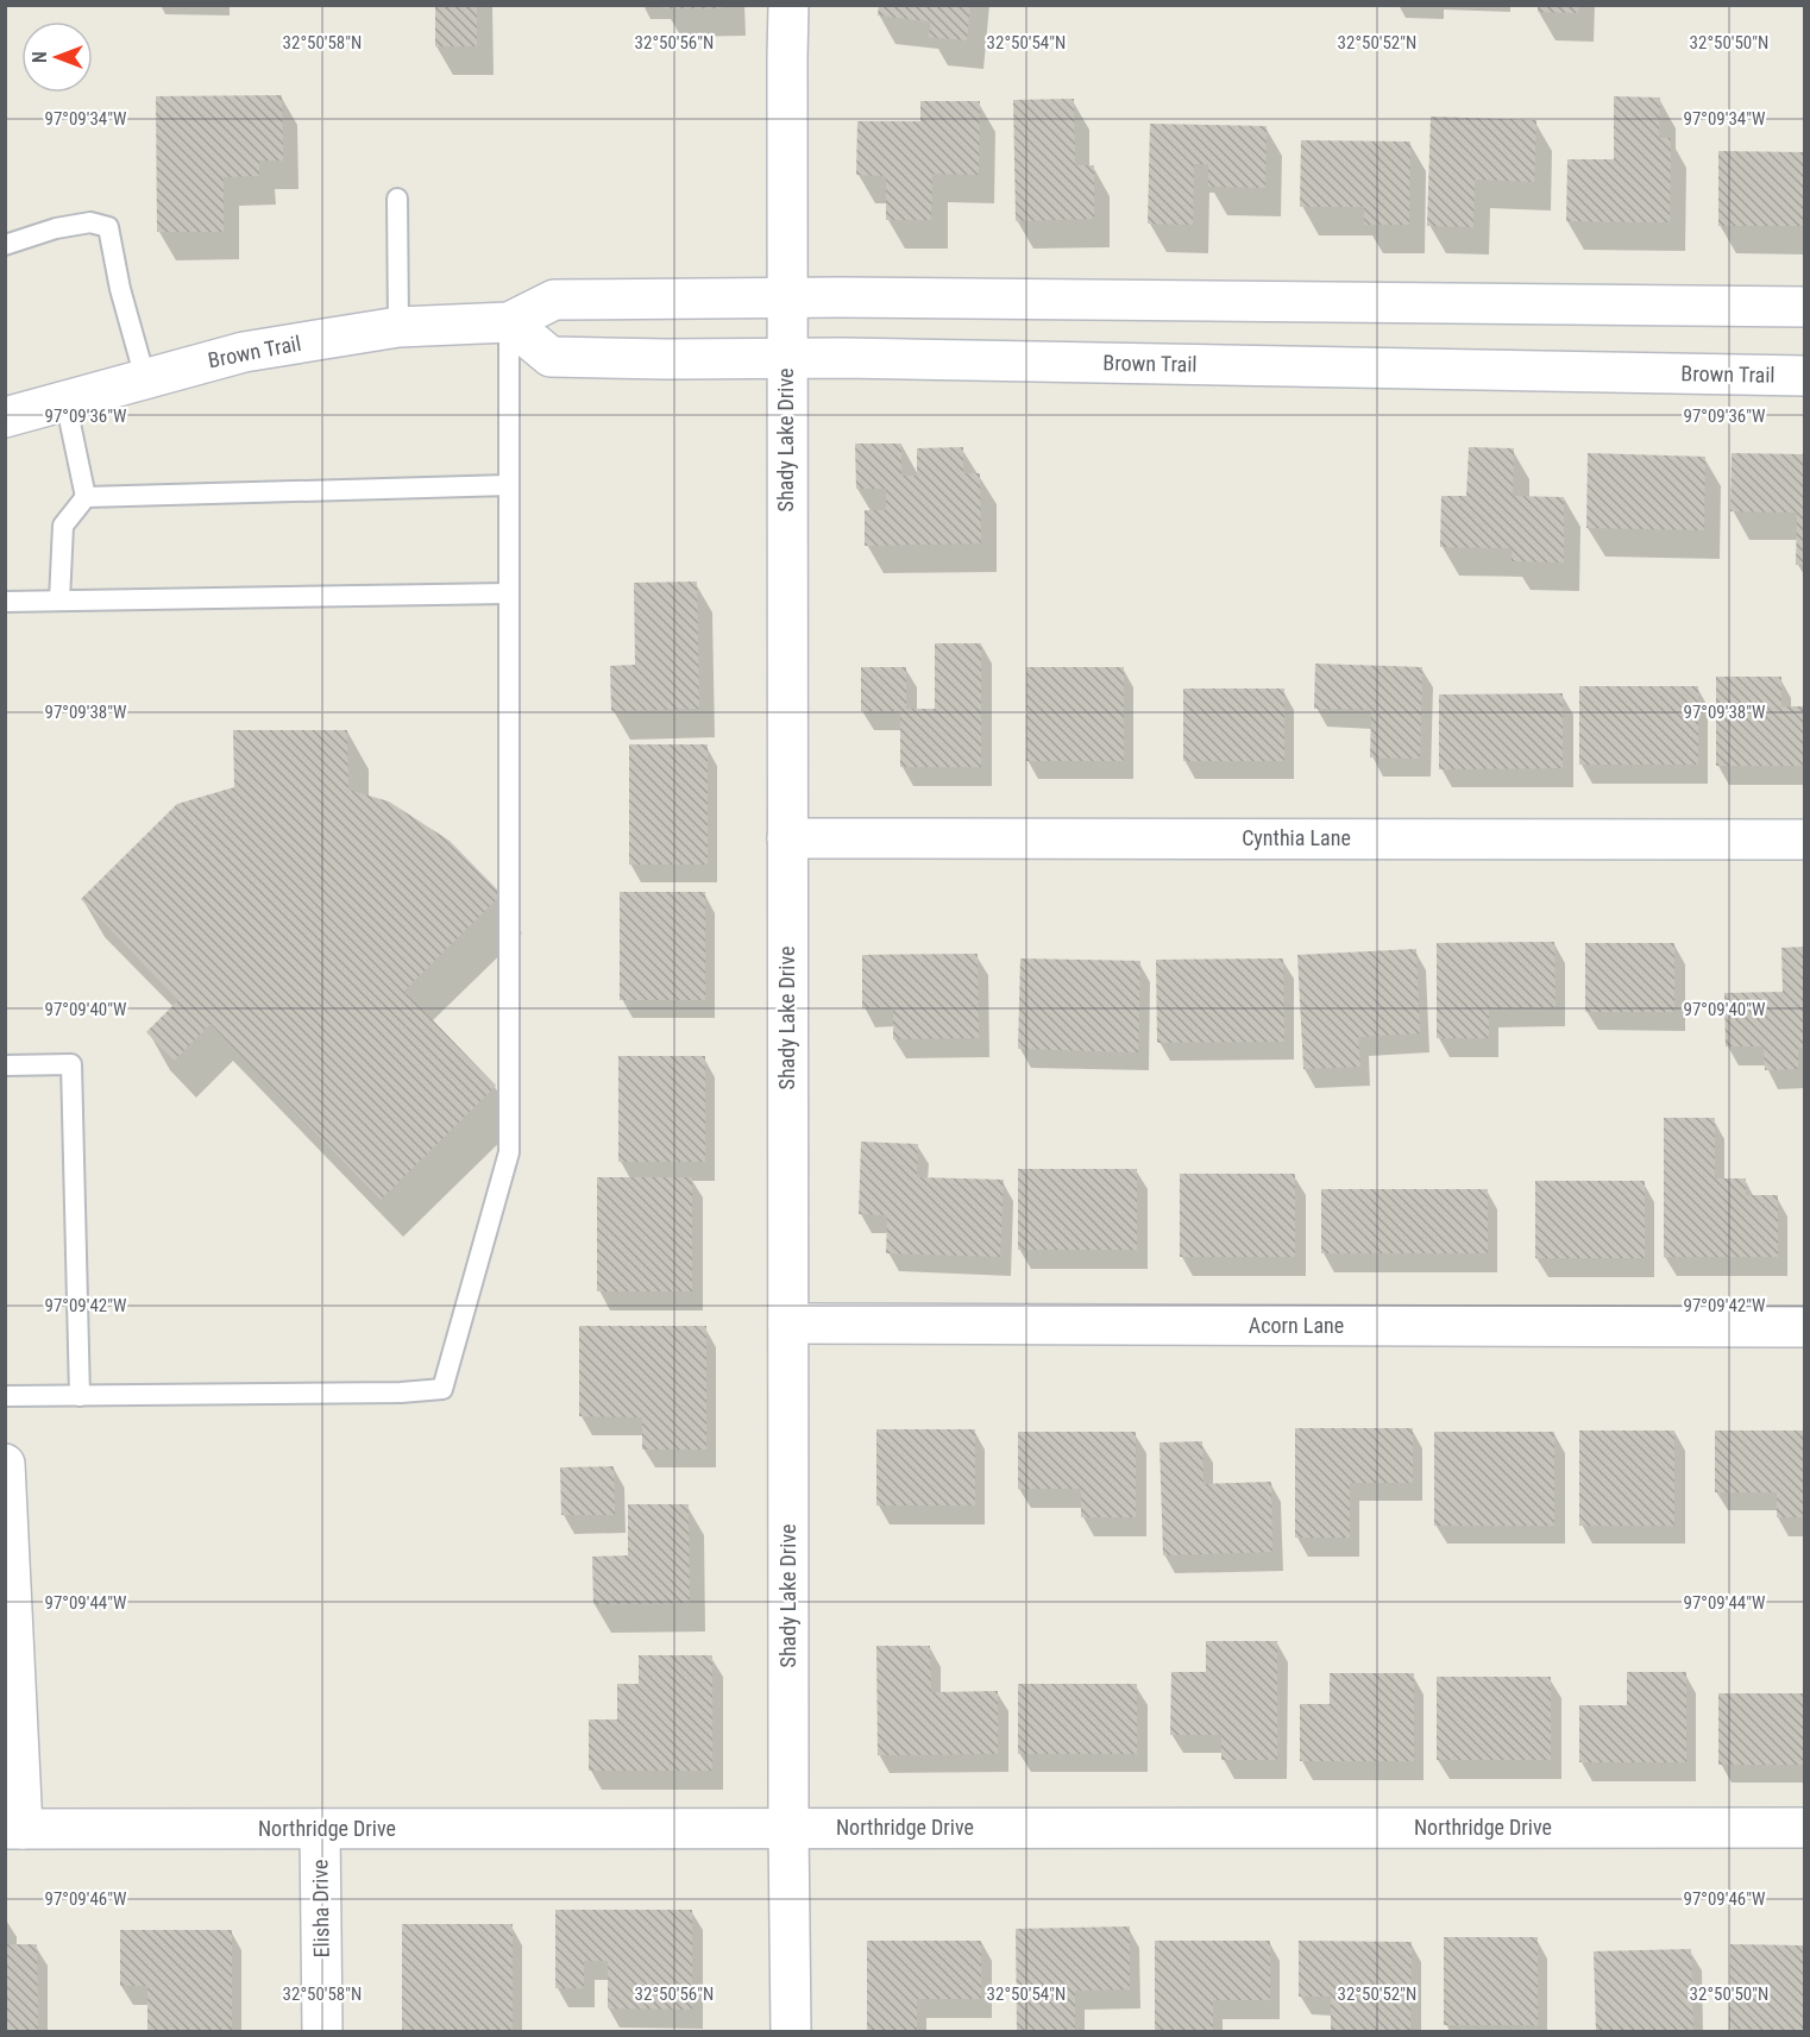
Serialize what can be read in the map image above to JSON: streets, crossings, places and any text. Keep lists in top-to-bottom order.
{
  "streets": {
    "street": [
      "Brown Trail",
      "Shady Lake Drive",
      "Cynthia Lane",
      "Acorn Lane",
      "Northridge Drive",
      "Elisha Drive"
    ]
  },
  "crossings": [
    ["Brown Trail", "Shady Lake Drive"],
    ["Shady Lake Drive", "Cynthia Lane"],
    ["Shady Lake Drive", "Acorn Lane"],
    ["Shady Lake Drive", "Northridge Drive"],
    ["Northridge Drive", "Elisha Drive"]
  ],
  "north": "left",
  "coordinates": [
    "32°50'58\"N",
    "32°50'56\"N",
    "32°50'54\"N",
    "32°50'52\"N",
    "32°50'50\"N",
    "97°09'34\"W",
    "97°09'36\"W",
    "97°09'38\"W",
    "97°09'40\"W",
    "97°09'42\"W",
    "97°09'44\"W",
    "97°09'46\"W"
  ]
}
